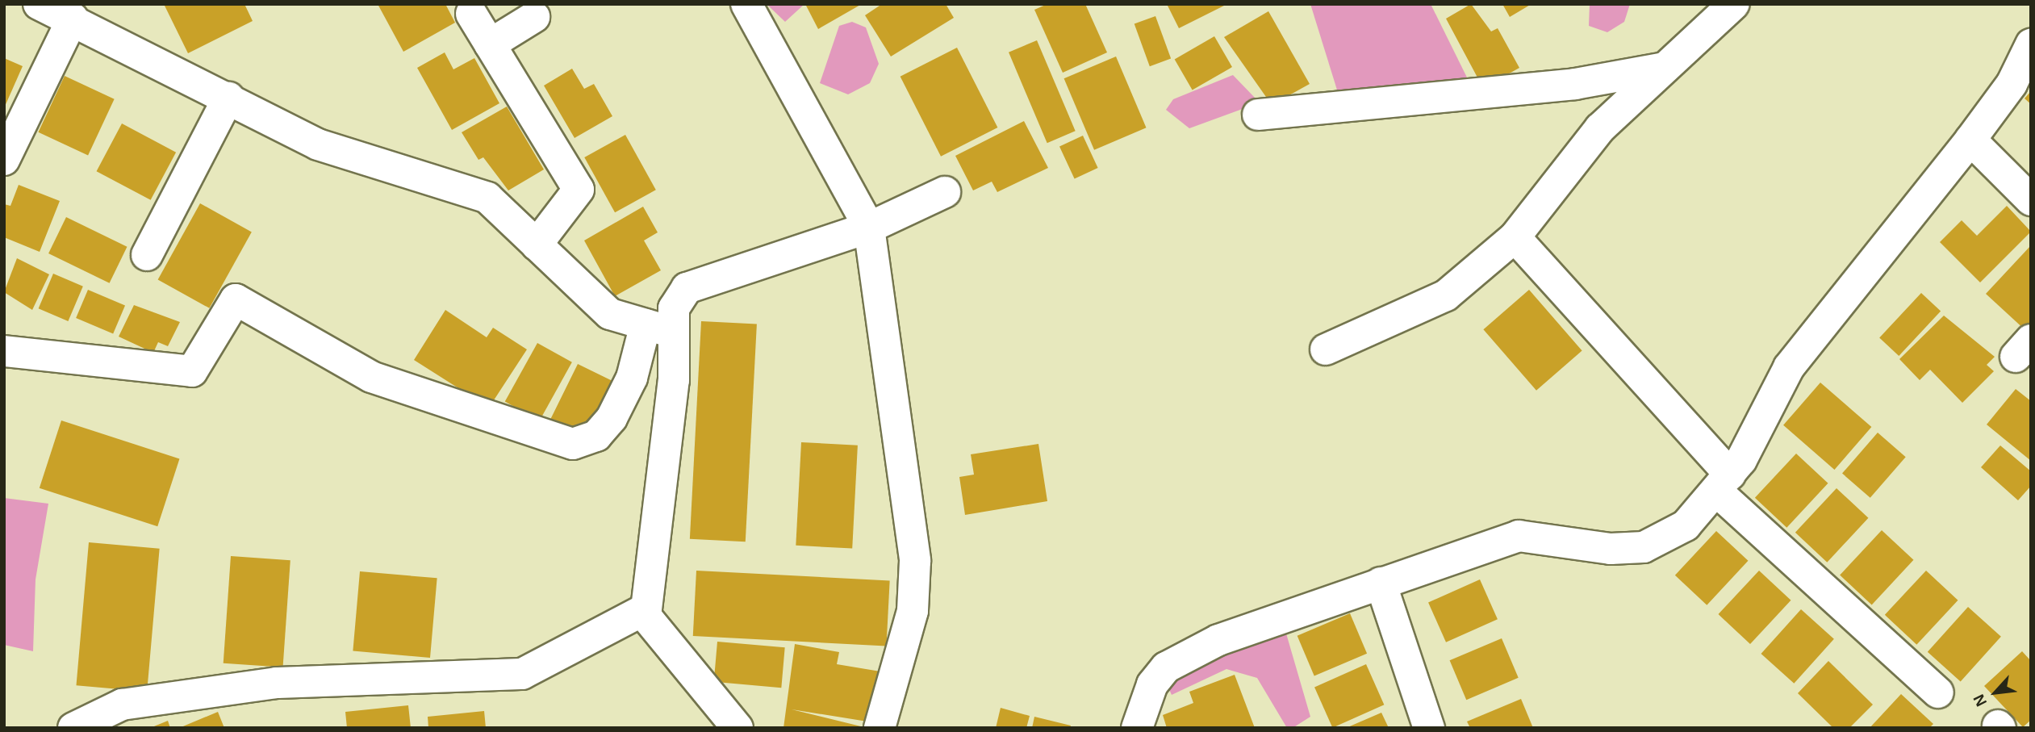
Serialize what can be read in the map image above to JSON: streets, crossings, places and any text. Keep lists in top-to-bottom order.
{
  "north": "bottom left"
}
